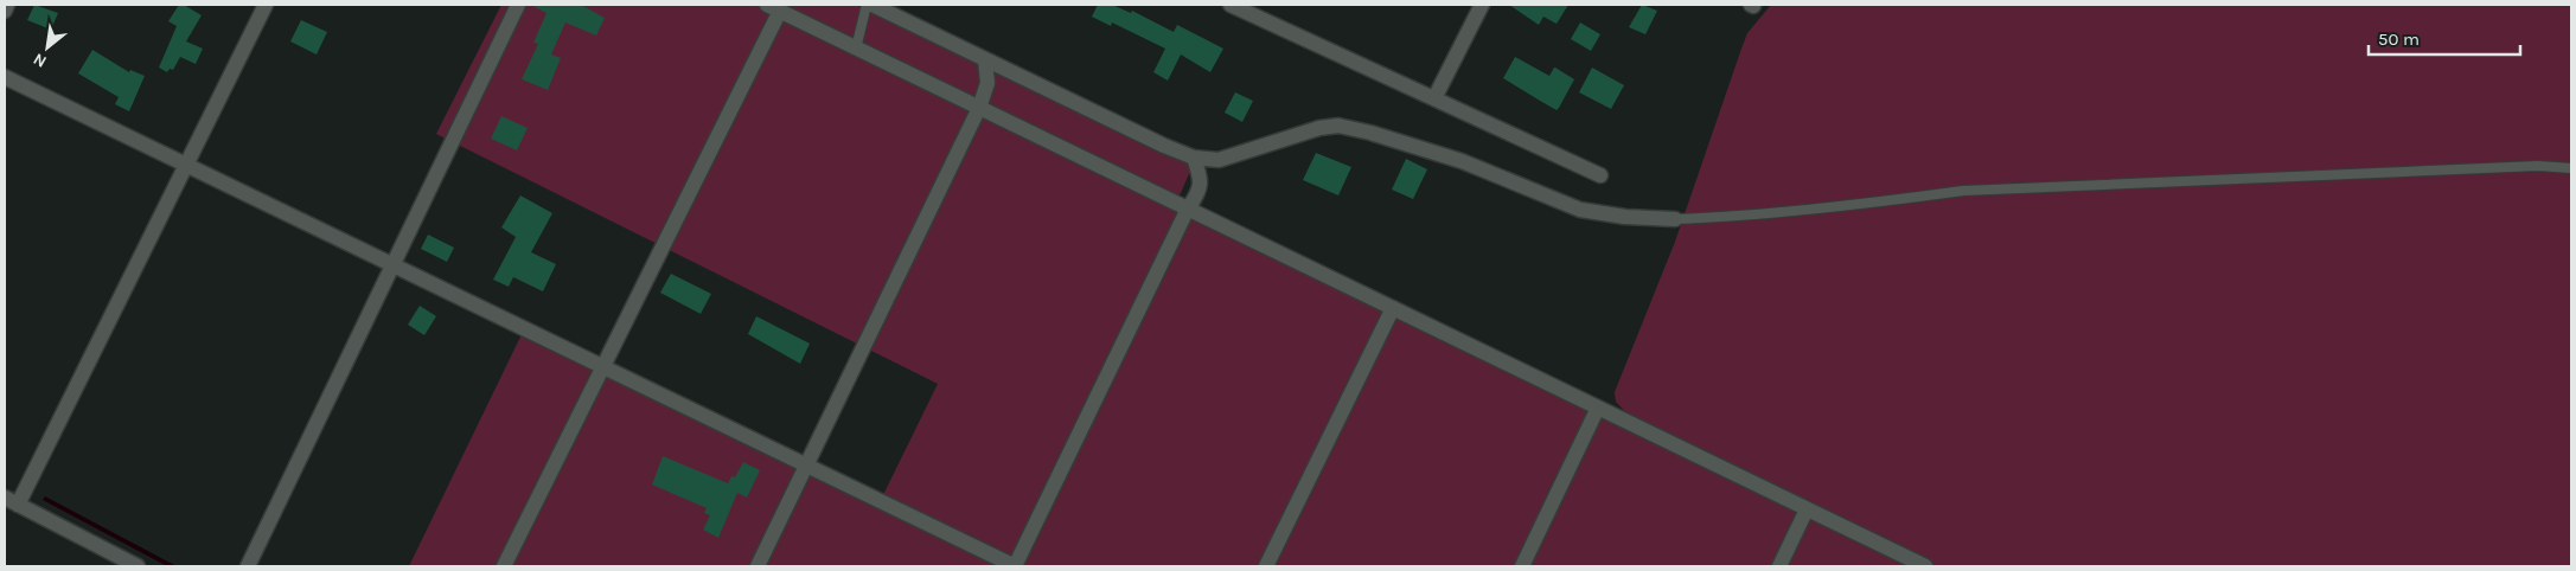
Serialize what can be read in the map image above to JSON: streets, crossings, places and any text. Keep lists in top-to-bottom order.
{
  "scale_bar": "50 m",
  "north": "bottom left"
}
